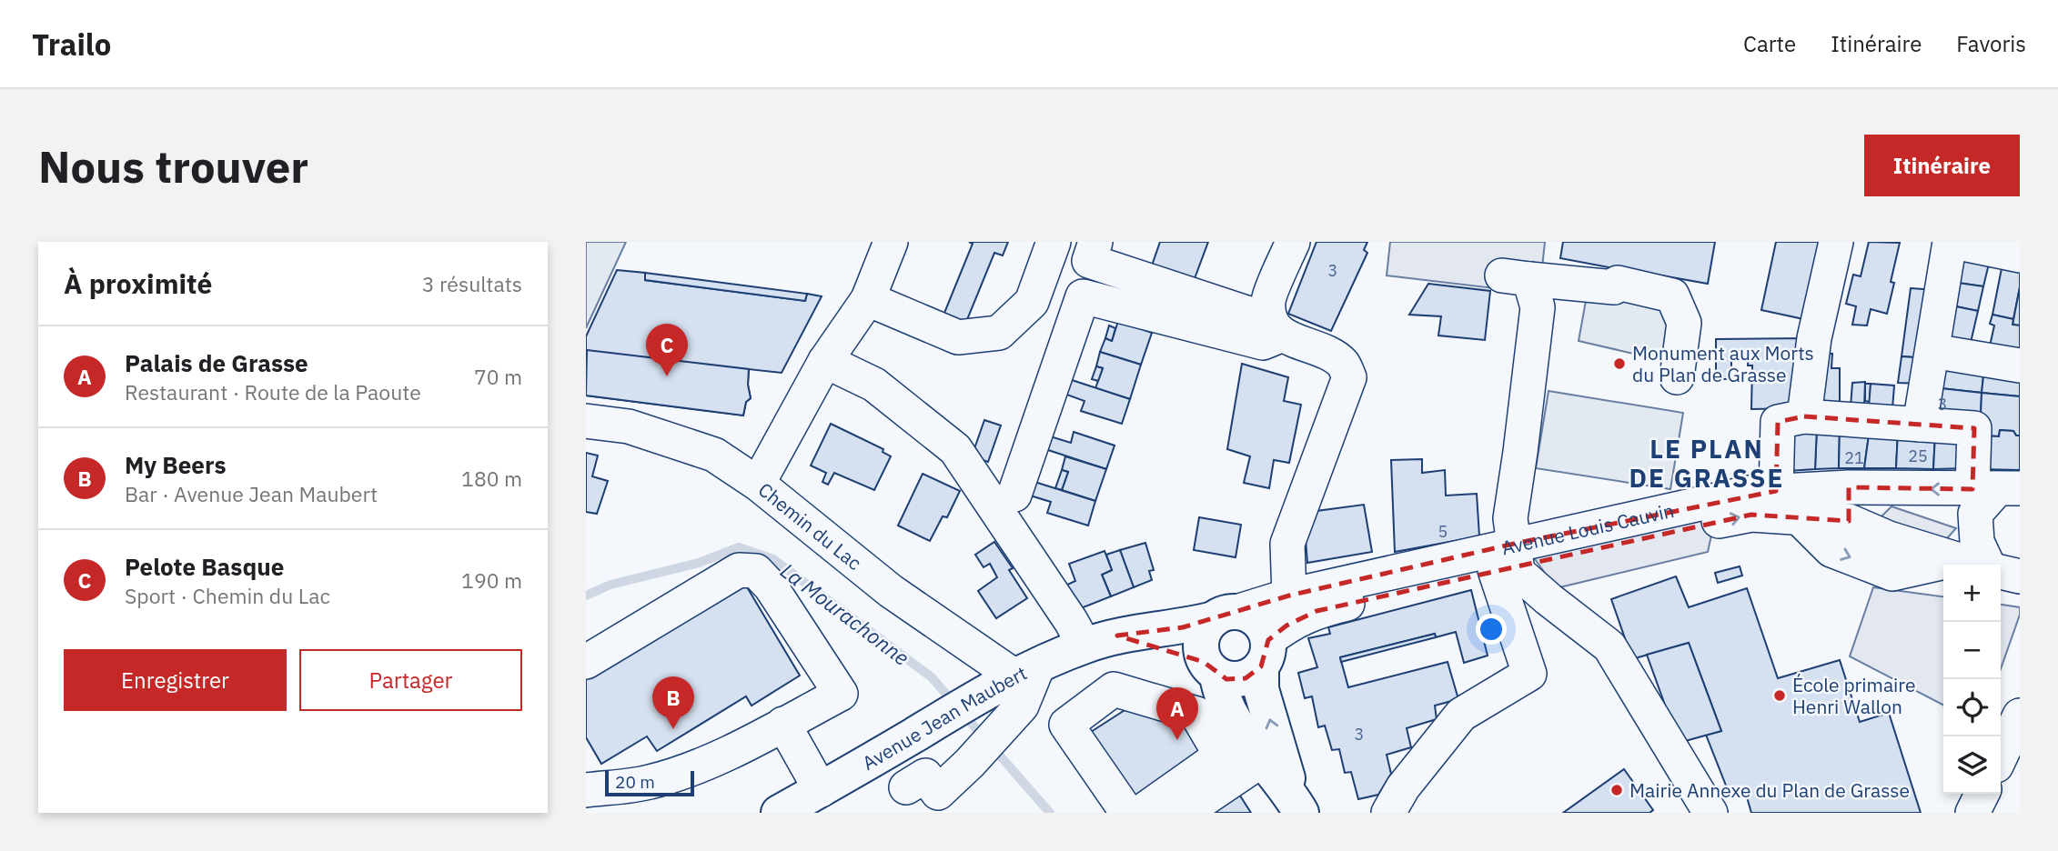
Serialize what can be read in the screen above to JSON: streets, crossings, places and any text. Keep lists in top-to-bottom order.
{
  "streets": {
    "main road": ["Avenue Jean Maubert"],
    "street": ["Chemin du Lac", "Avenue Louis Cauvin"]
  },
  "crossings": [
    ["Chemin du Lac", "Avenue Jean Maubert"],
    ["Avenue Louis Cauvin", "Avenue Jean Maubert"]
  ],
  "districts": ["LE PLAN DE GRASSE"],
  "water": ["La Mourachonne"],
  "places": ["Monument aux Morts du Plan de Grasse", "École primaire Henri Wallon", "Mairie Annexe du Plan de Grasse"],
  "house_numbers": [
    "3",
    "3",
    "25",
    "21",
    "5",
    "3"
  ],
  "scale_bar": "20 m",
  "page": {
    "header": "Trailo",
    "nav": ["Carte", "Itinéraire", "Favoris"],
    "buttons": [
      "Itinéraire",
      ["Enregistrer", "Partager"]
    ],
    "title": "Nous trouver",
    "heading": ["À proximité", "3 résultats"],
    "pins": ["C", "B", "A"],
    "list": [
      {
        "mark": "A",
        "name": "Palais de Grasse",
        "note": "Restaurant · Route de la Paoute",
        "value": "70 m"
      },
      {
        "mark": "B",
        "name": "My Beers",
        "note": "Bar · Avenue Jean Maubert",
        "value": "180 m"
      },
      {
        "mark": "C",
        "name": "Pelote Basque",
        "note": "Sport · Chemin du Lac",
        "value": "190 m"
      }
    ],
    "map_buttons": ["+", "−"],
    "scale": "20 m"
  }
}
